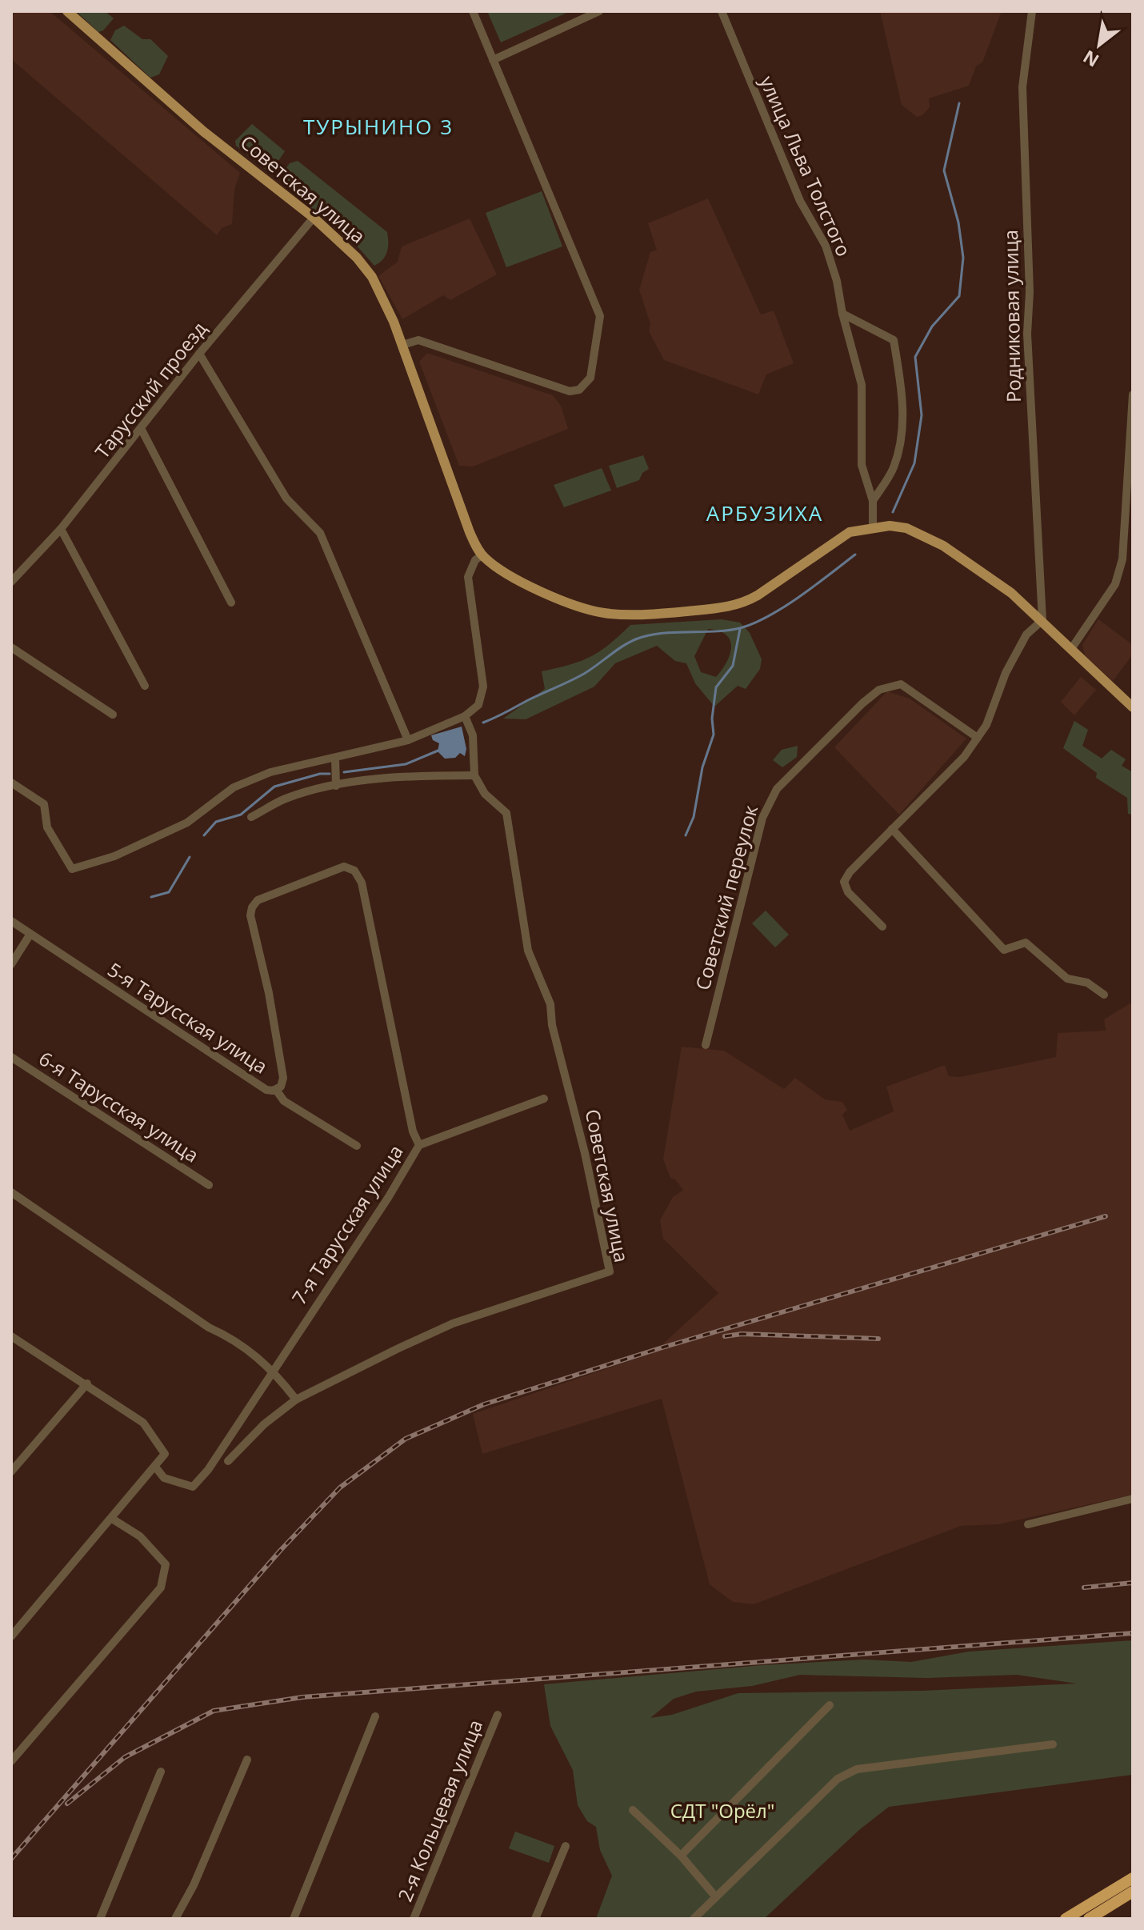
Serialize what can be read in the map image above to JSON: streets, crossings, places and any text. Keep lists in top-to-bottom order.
{
  "streets": {
    "main road": ["Советская улица"],
    "street": [
      "улица Льва Толстого",
      "Родниковая улица",
      "Тарусский проезд",
      "Советский переулок",
      "5-я Тарусская улица",
      "6-я Тарусская улица",
      "7-я Тарусская улица",
      "2-я Кольцевая улица"
    ]
  },
  "crossings": [
    ["улица Льва Толстого", "Советская улица"],
    ["Советская улица", "Родниковая улица"],
    ["Советская улица", "Тарусский проезд"],
    ["5-я Тарусская улица", "7-я Тарусская улица"]
  ],
  "districts": ["ТУРЫНИНО 3", "АРБУЗИХА"],
  "parks": ["СДТ \"Орёл\""],
  "north": "bottom left"
}
